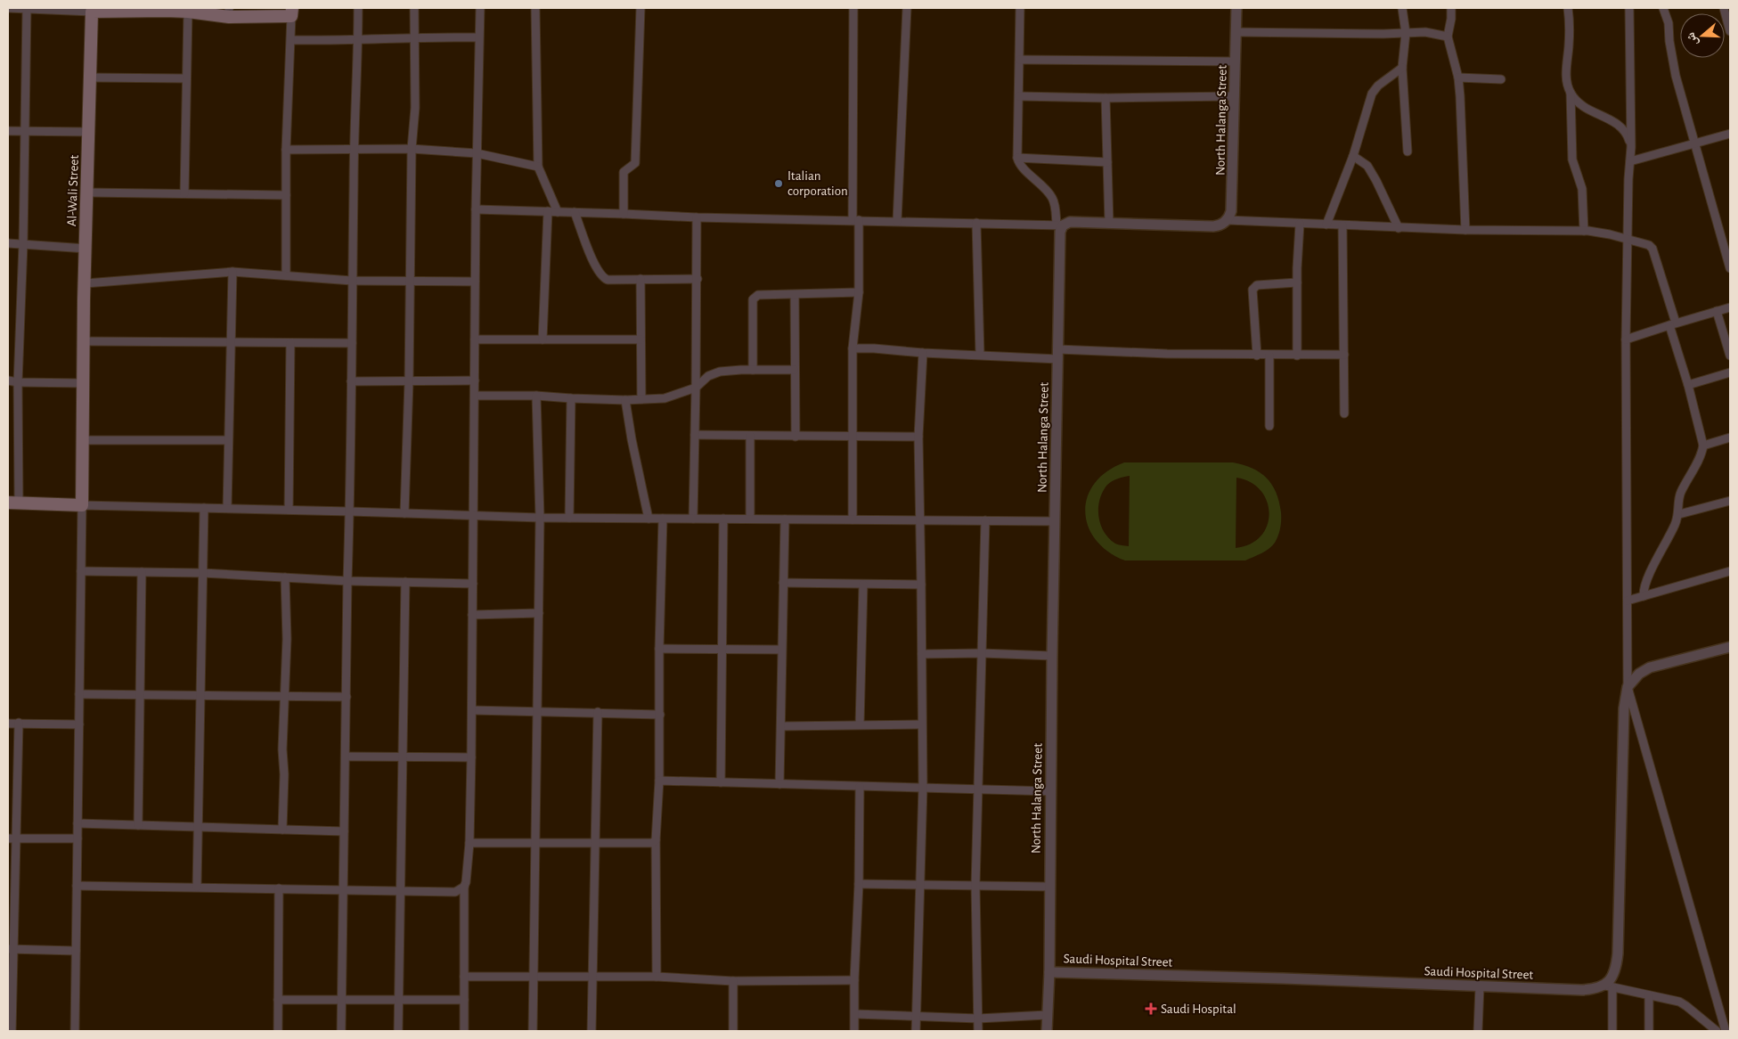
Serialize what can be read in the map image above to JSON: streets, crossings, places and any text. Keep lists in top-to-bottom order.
{
  "streets": {
    "main road": ["Al-Wali Street"],
    "street": ["North Halanga Street", "Saudi Hospital Street"]
  },
  "crossings": [
    ["North Halanga Street", "Saudi Hospital Street"]
  ],
  "places": {
    "other": ["Italian corporation"],
    "health": ["Saudi Hospital"]
  },
  "north": "left"
}
